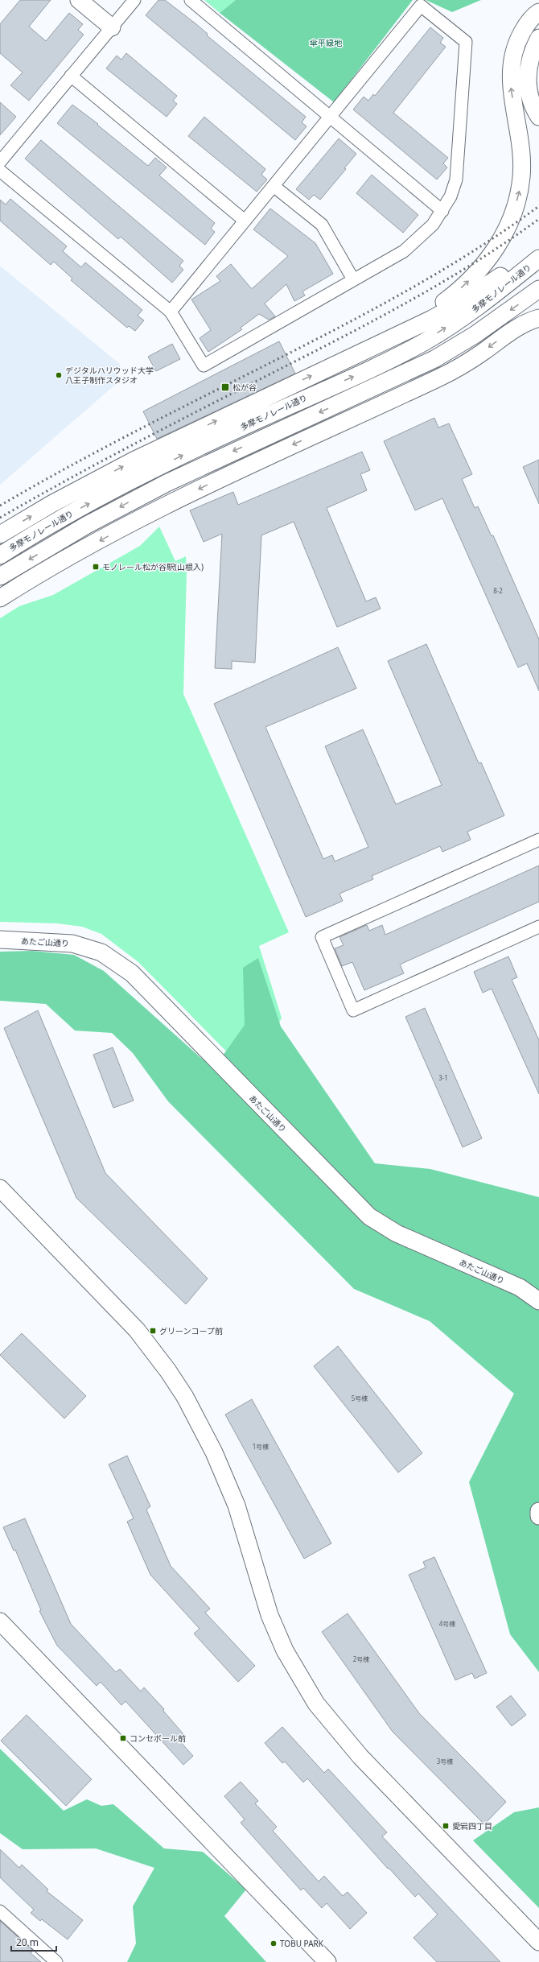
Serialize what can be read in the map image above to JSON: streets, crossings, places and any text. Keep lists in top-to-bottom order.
{
  "streets": {
    "main road": ["多摩モノレール通り", "あたご山通り"]
  },
  "parks": ["傘平緑地"],
  "places": {
    "other": ["デジタルハリウッド大学 八王子制作スタジオ", "TOBU PARK"],
    "transit": [
      "松が谷",
      "モノレール松が谷駅(山根入)",
      "グリーンコープ前",
      "コンセボール前",
      "愛宕四丁目"
    ]
  },
  "house_numbers": [
    "8-2",
    "3-1",
    "5号棟",
    "1号棟",
    "4号棟",
    "2号棟",
    "3号棟"
  ],
  "scale_bar": "20 m"
}
